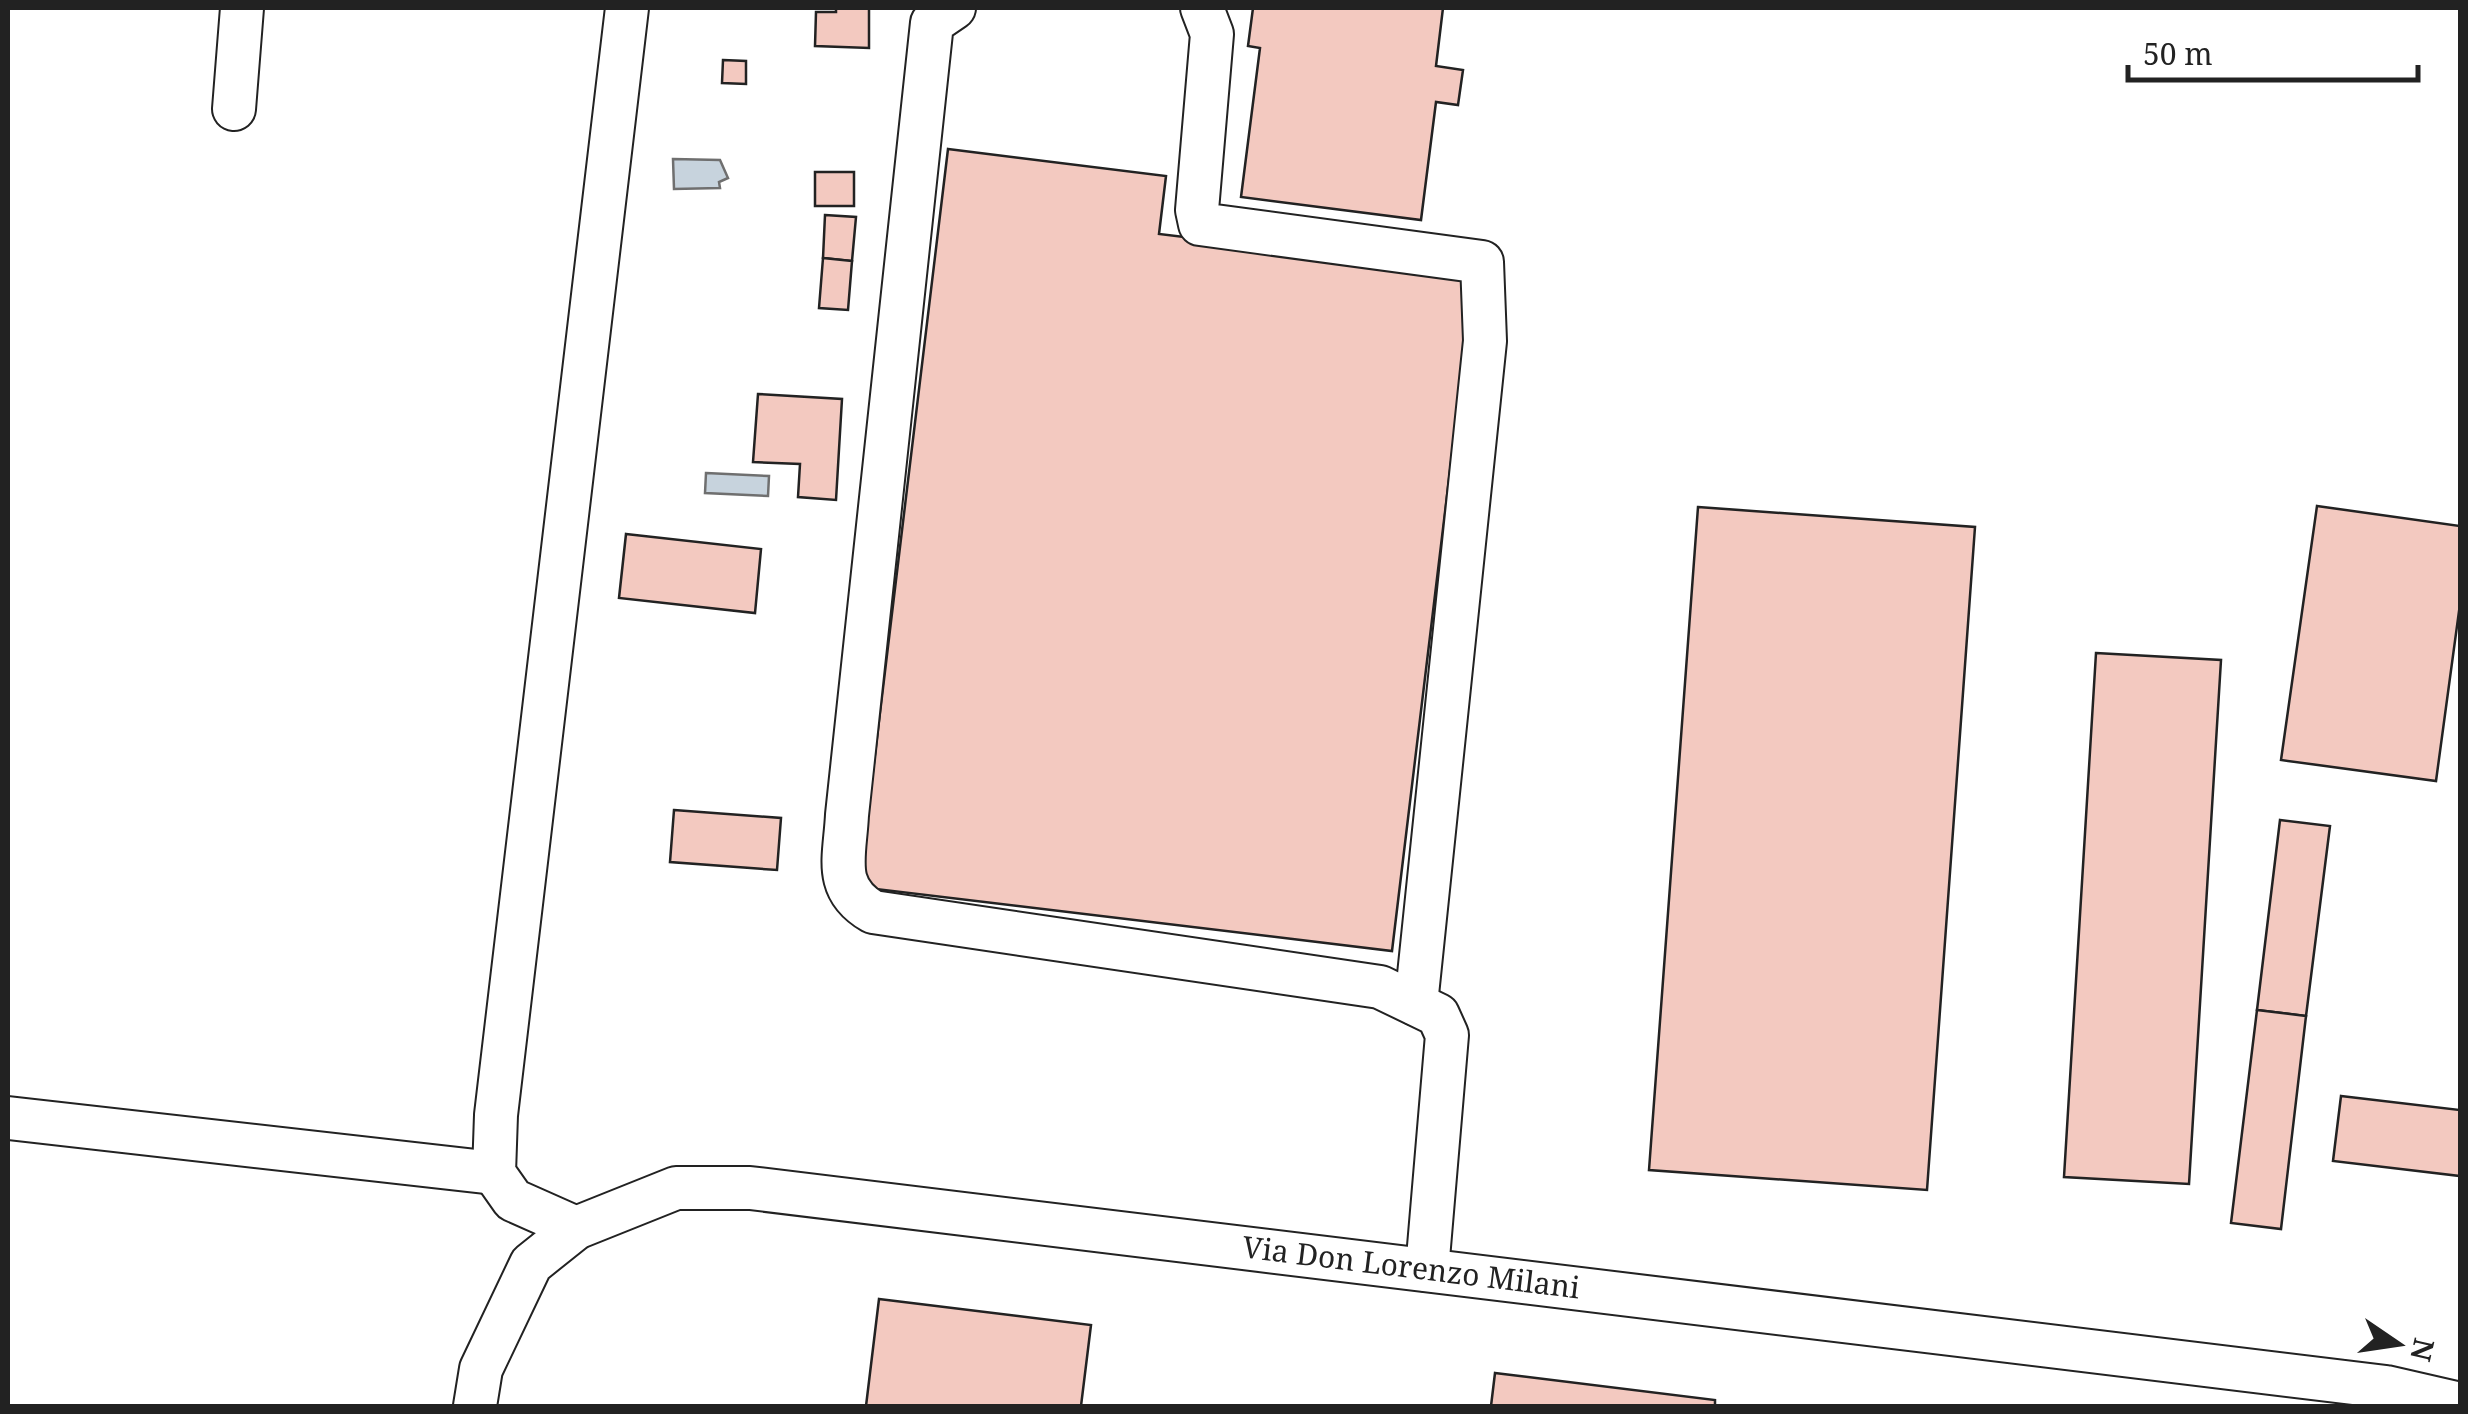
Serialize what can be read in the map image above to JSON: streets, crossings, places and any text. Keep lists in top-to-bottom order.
{
  "streets": {
    "street": ["Via Don Lorenzo Milani"]
  },
  "scale_bar": "50 m",
  "north": "right"
}
